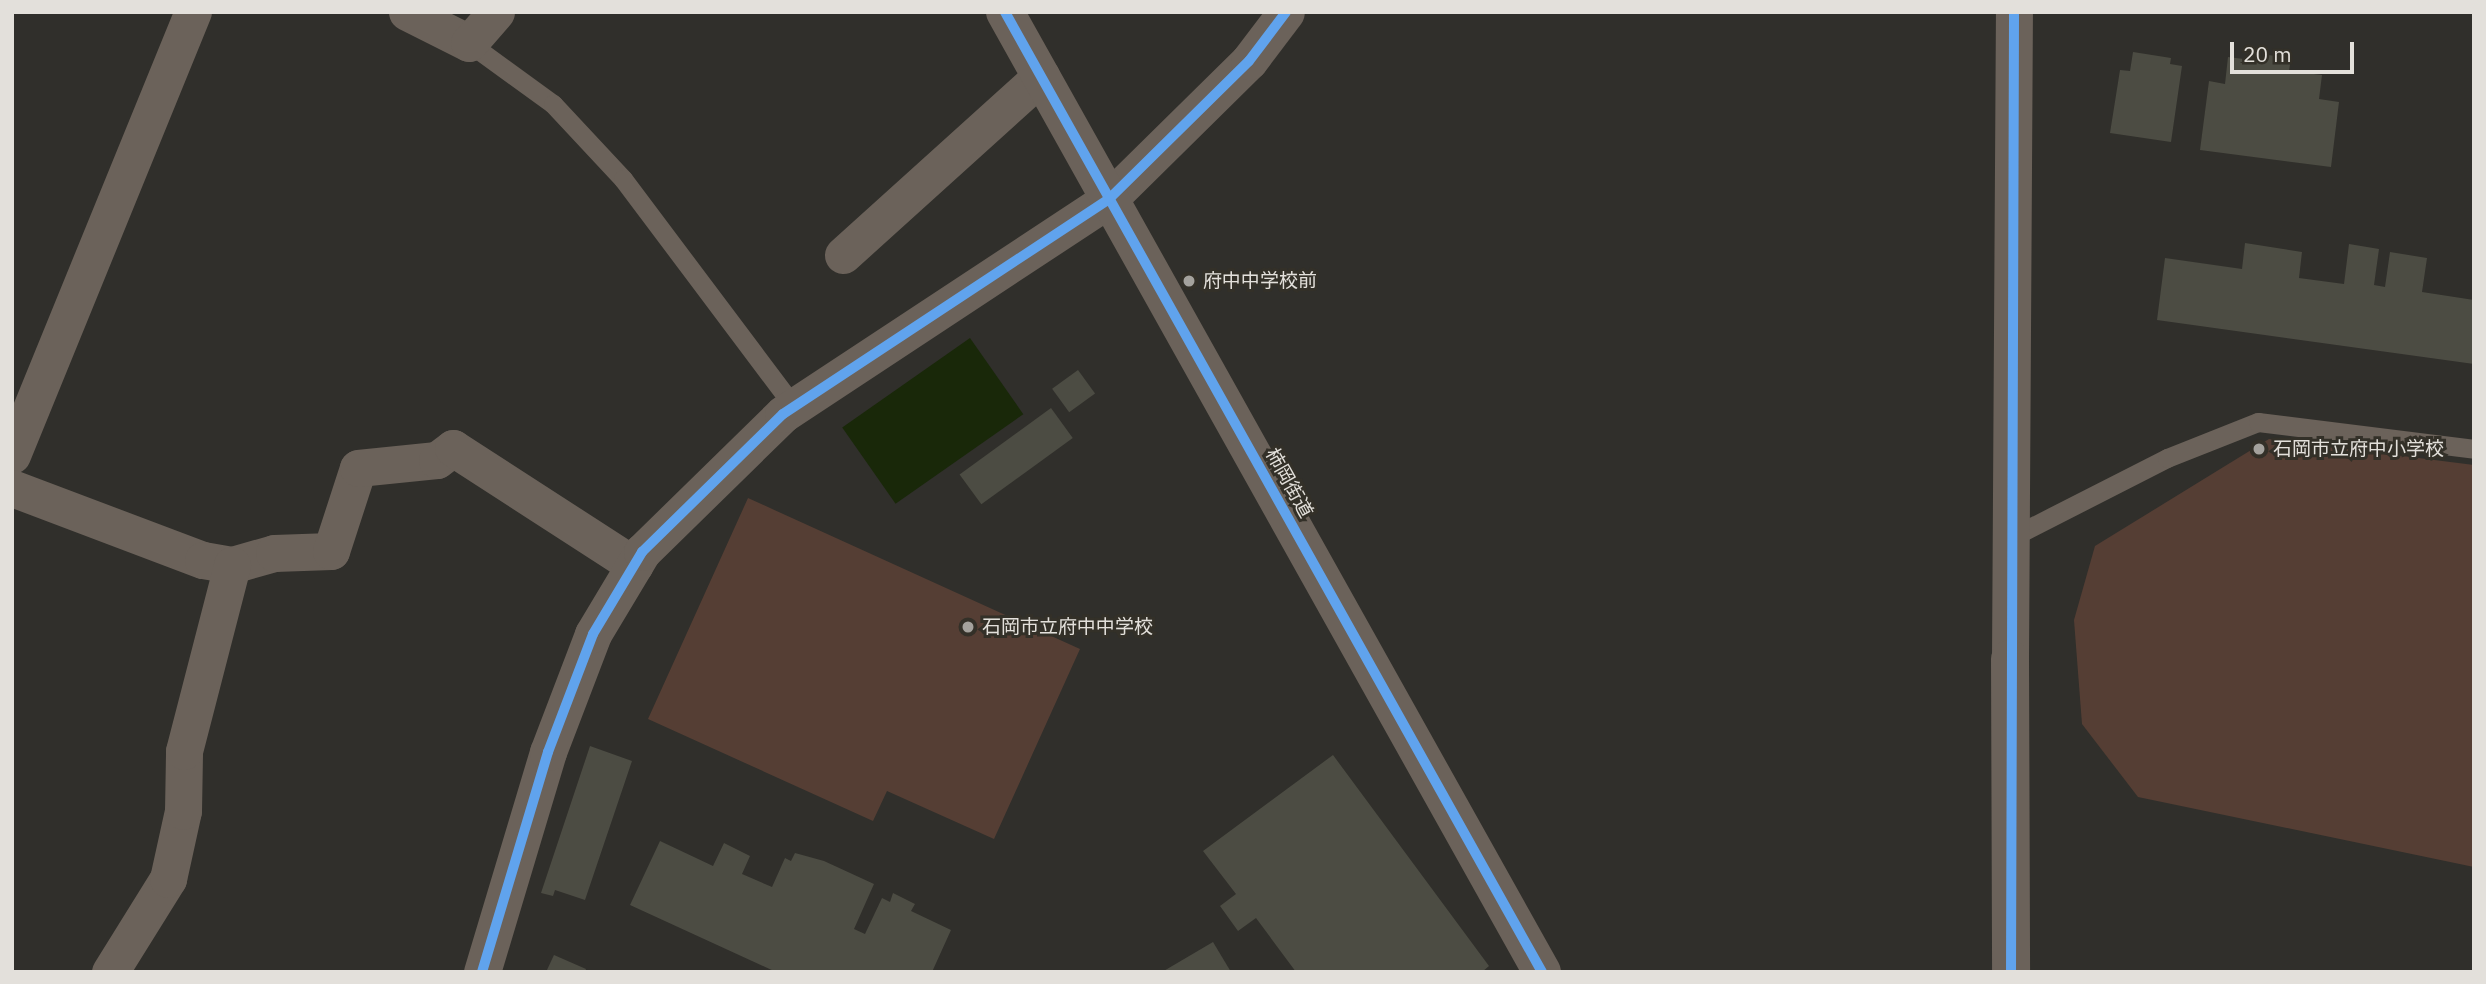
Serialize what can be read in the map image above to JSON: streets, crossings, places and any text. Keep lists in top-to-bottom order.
{
  "streets": {
    "street": ["柿岡街道"]
  },
  "places": ["府中中学校前", "石岡市立府中小学校", "石岡市立府中中学校"],
  "scale_bar": "20 m"
}
